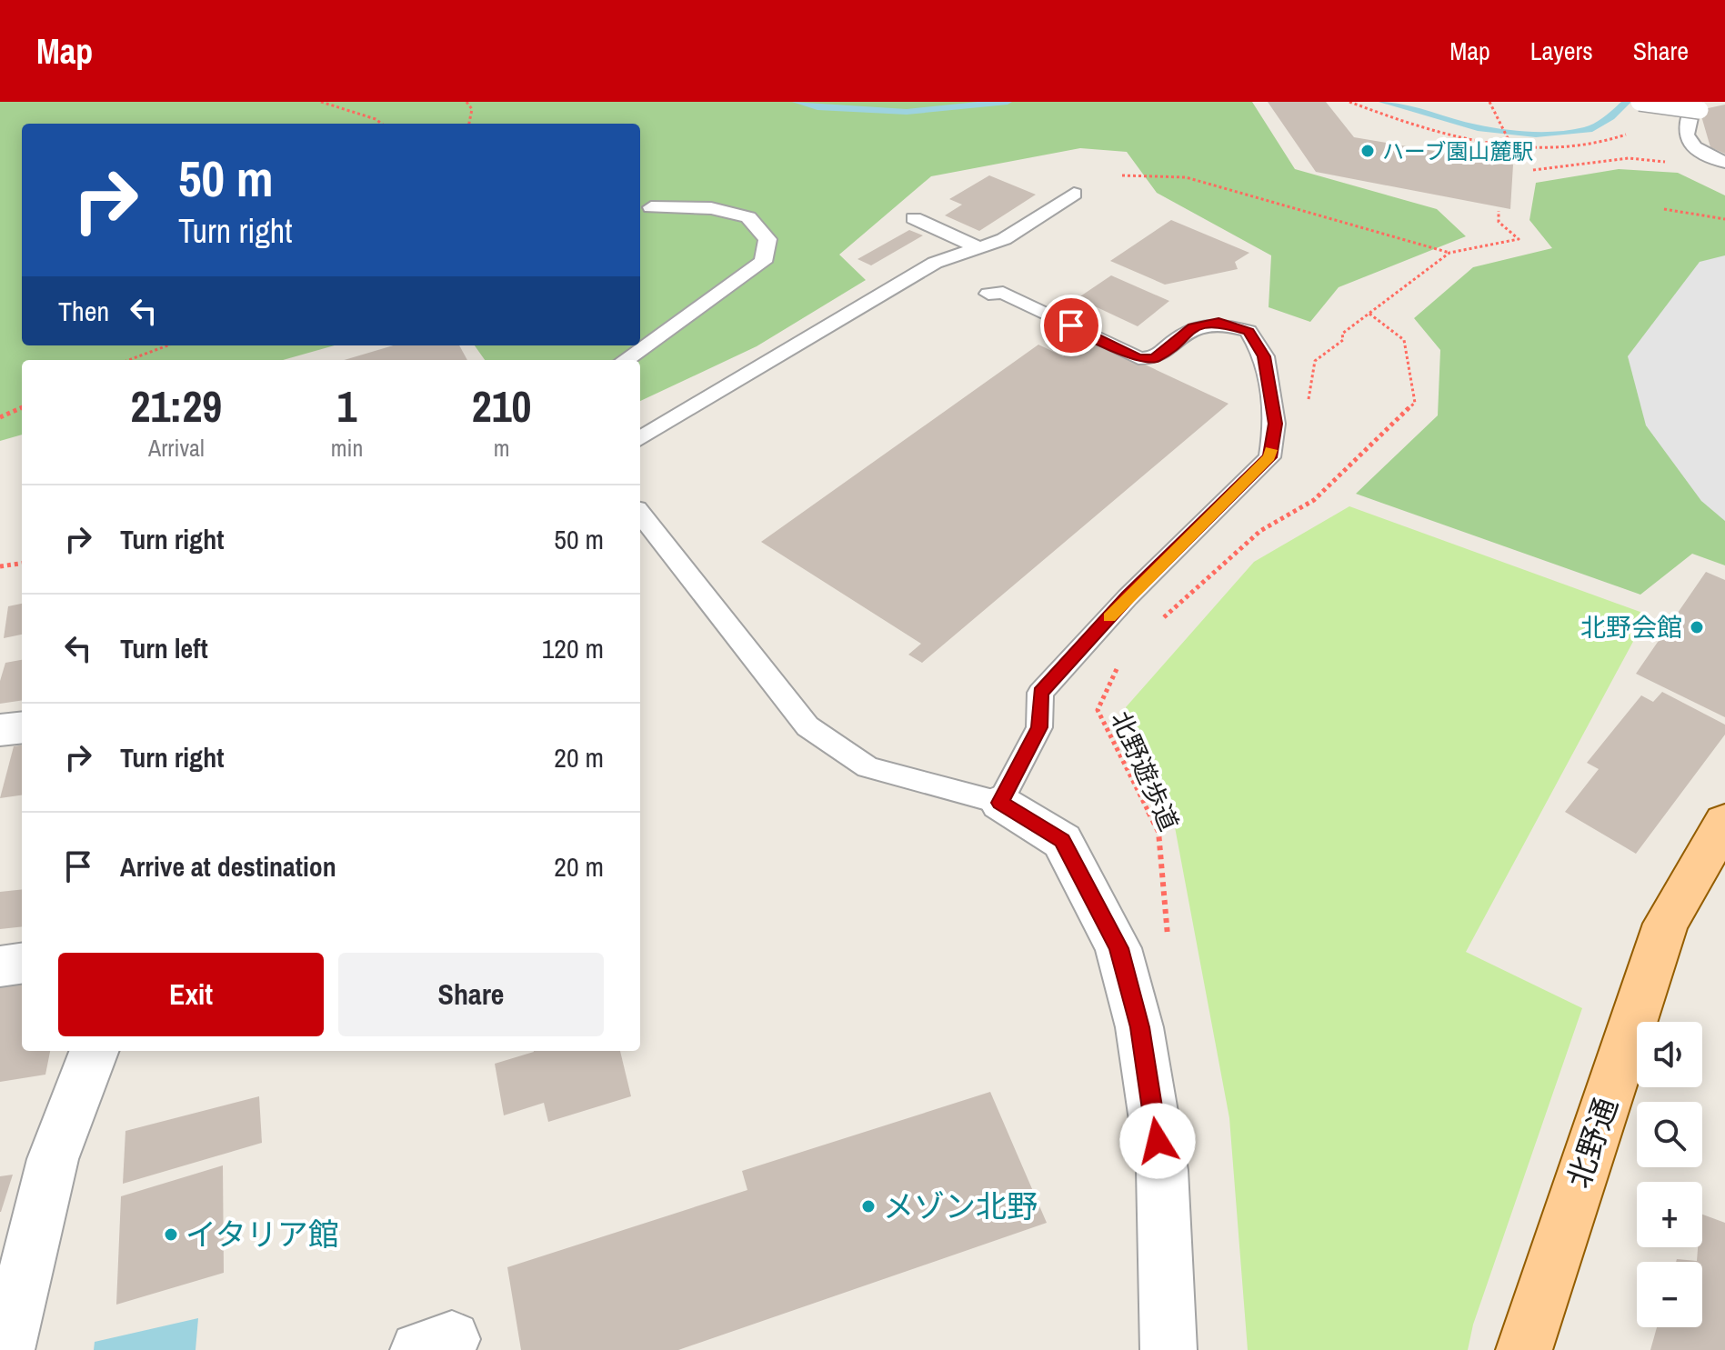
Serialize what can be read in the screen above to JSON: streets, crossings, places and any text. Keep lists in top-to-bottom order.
{
  "streets": {
    "main road": ["北野通"],
    "path": ["北野遊歩道"]
  },
  "places": [
    "ハーブ園山麓駅",
    "北野会館",
    "メゾン北野",
    "イタリア館"
  ],
  "page": {
    "header": "Map",
    "nav": ["Map", "Layers", "Share"],
    "turn": ["50 m", "Turn right"],
    "then": "Then",
    "eta": [
      "21:29",
      "Arrival",
      "1",
      "min",
      "210",
      "m"
    ],
    "list": [
      {
        "name": "Turn right",
        "value": "50 m"
      },
      {
        "name": "Turn left",
        "value": "120 m"
      },
      {
        "name": "Turn right",
        "value": "20 m"
      },
      {
        "name": "Arrive at destination",
        "value": "20 m"
      }
    ],
    "buttons": ["Exit", "Share"],
    "map_buttons": ["+", "−"]
  }
}
